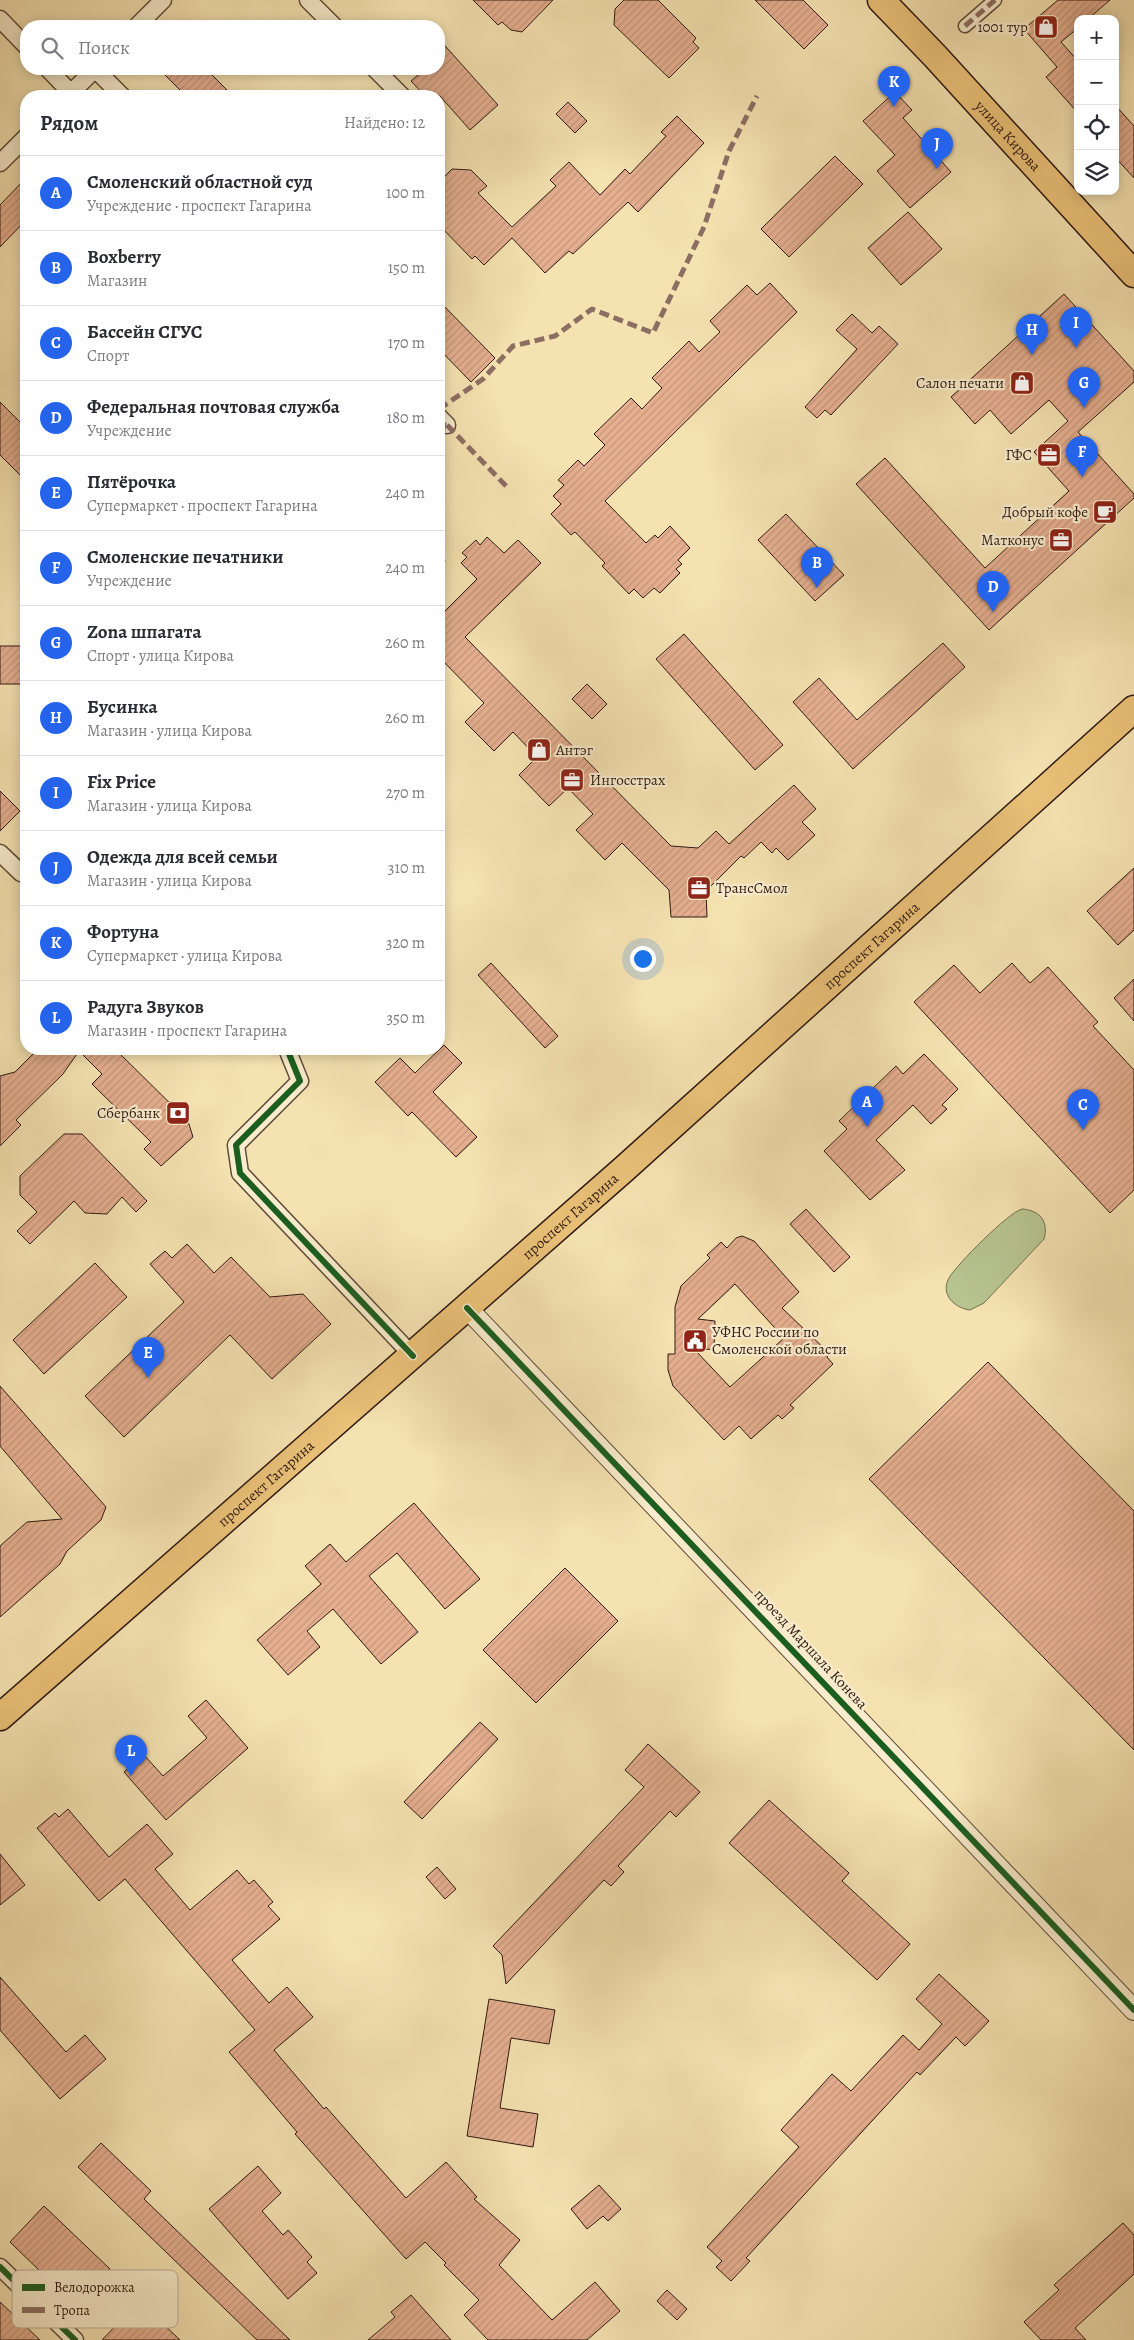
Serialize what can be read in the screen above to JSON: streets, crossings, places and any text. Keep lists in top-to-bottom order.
{
  "streets": {
    "main road": ["улица Кирова", "проспект Гагарина"],
    "street": ["проезд Маршала Конева"]
  },
  "crossings": [
    ["проспект Гагарина", "проезд Маршала Конева"]
  ],
  "places": {
    "shop": ["1001 тур", "Салон печати", "Антэг"],
    "office": [
      "ГФС",
      "Матконус",
      "Ингосстрах",
      "ТрансСмол"
    ],
    "cafe": ["Добрый кофе"],
    "bank": ["Сбербанк"],
    "public building": ["УФНС России по Смоленской области"]
  },
  "legend": ["Велодорожка", "Тропа"],
  "page": {
    "map_buttons": ["+", "−"],
    "search": "Поиск",
    "pins": [
      "K",
      "J",
      "I",
      "H",
      "G",
      "F",
      "B",
      "D",
      "A",
      "C",
      "E",
      "L"
    ],
    "heading": ["Рядом", "Найдено: 12"],
    "list": [
      {
        "mark": "A",
        "name": "Смоленский областной суд",
        "note": "Учреждение · проспект Гагарина",
        "value": "100 m"
      },
      {
        "mark": "B",
        "name": "Boxberry",
        "note": "Магазин",
        "value": "150 m"
      },
      {
        "mark": "C",
        "name": "Бассейн СГУС",
        "note": "Спорт",
        "value": "170 m"
      },
      {
        "mark": "D",
        "name": "Федеральная почтовая служба",
        "note": "Учреждение",
        "value": "180 m"
      },
      {
        "mark": "E",
        "name": "Пятёрочка",
        "note": "Супермаркет · проспект Гагарина",
        "value": "240 m"
      },
      {
        "mark": "F",
        "name": "Смоленские печатники",
        "note": "Учреждение",
        "value": "240 m"
      },
      {
        "mark": "G",
        "name": "Zona шпагата",
        "note": "Спорт · улица Кирова",
        "value": "260 m"
      },
      {
        "mark": "H",
        "name": "Бусинка",
        "note": "Магазин · улица Кирова",
        "value": "260 m"
      },
      {
        "mark": "I",
        "name": "Fix Price",
        "note": "Магазин · улица Кирова",
        "value": "270 m"
      },
      {
        "mark": "J",
        "name": "Одежда для всей семьи",
        "note": "Магазин · улица Кирова",
        "value": "310 m"
      },
      {
        "mark": "K",
        "name": "Фортуна",
        "note": "Супермаркет · улица Кирова",
        "value": "320 m"
      },
      {
        "mark": "L",
        "name": "Радуга Звуков",
        "note": "Магазин · проспект Гагарина",
        "value": "350 m"
      }
    ]
  }
}
